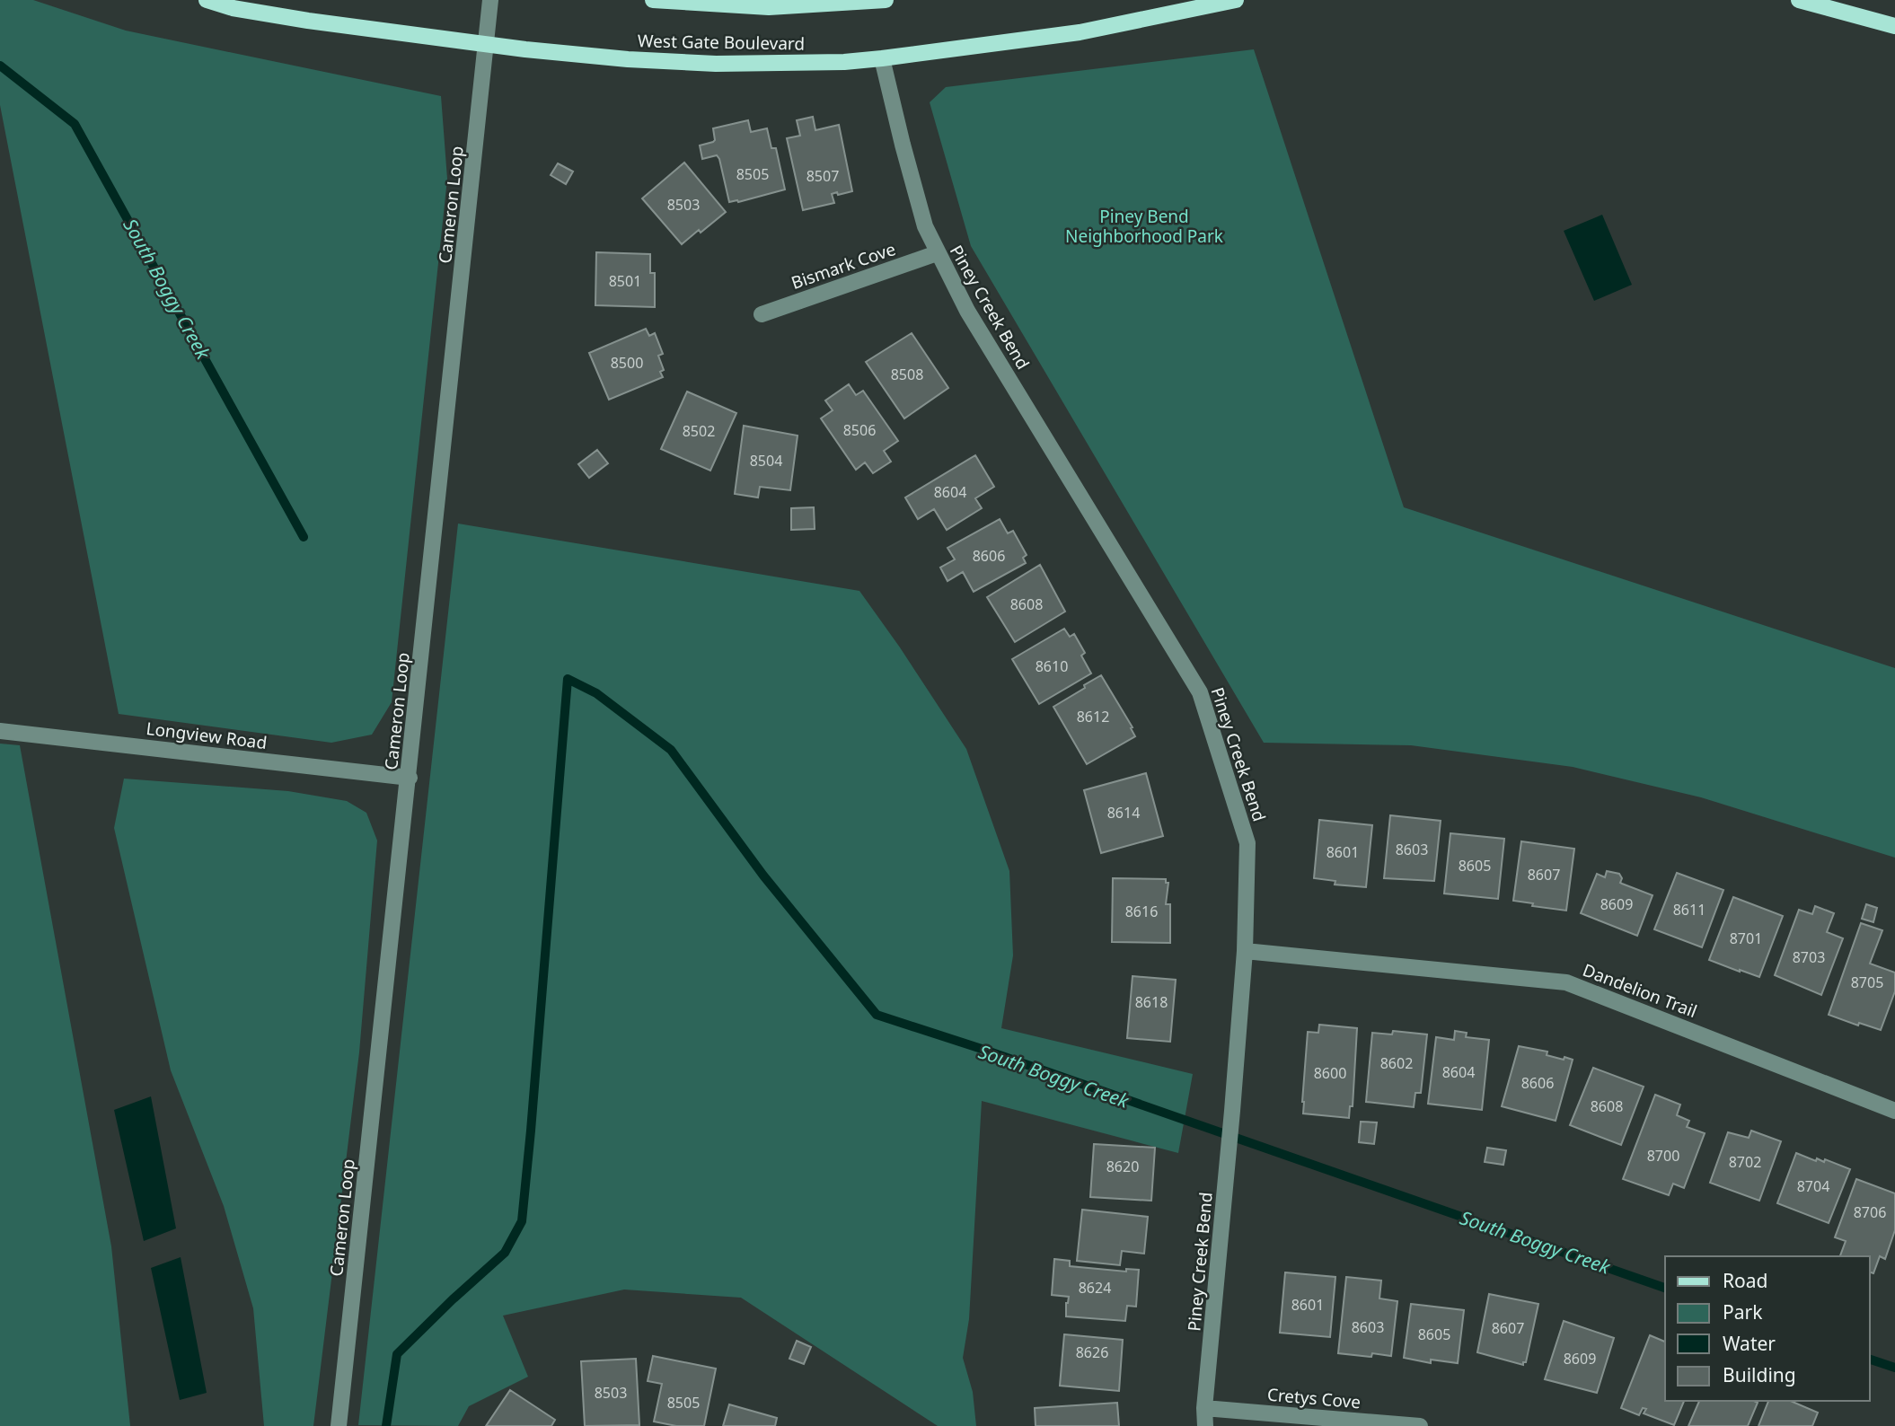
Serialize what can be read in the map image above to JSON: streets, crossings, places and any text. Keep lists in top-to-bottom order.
{
  "streets": {
    "main road": ["West Gate Boulevard"],
    "street": [
      "Cameron Loop",
      "Bismark Cove",
      "Piney Creek Bend",
      "Longview Road",
      "Dandelion Trail",
      "Cretys Cove"
    ]
  },
  "crossings": [
    ["West Gate Boulevard", "Cameron Loop"],
    ["West Gate Boulevard", "Piney Creek Bend"],
    ["Cameron Loop", "Longview Road"],
    ["Bismark Cove", "Piney Creek Bend"],
    ["Piney Creek Bend", "Dandelion Trail"],
    ["Piney Creek Bend", "Cretys Cove"]
  ],
  "water": ["South Boggy Creek"],
  "parks": ["Piney Bend Neighborhood Park"],
  "house_numbers": [
    "8505",
    "8507",
    "8503",
    "8501",
    "8500",
    "8508",
    "8506",
    "8502",
    "8504",
    "8604",
    "8606",
    "8608",
    "8610",
    "8612",
    "8614",
    "8603",
    "8601",
    "8605",
    "8607",
    "8609",
    "8611",
    "8616",
    "8701",
    "8703",
    "8705",
    "8618",
    "8602",
    "8604",
    "8600",
    "8606",
    "8608",
    "8700",
    "8702",
    "8620",
    "8704",
    "8706",
    "8624",
    "8601",
    "8603",
    "8607",
    "8605",
    "8626",
    "8609",
    "8503",
    "8505"
  ],
  "legend": [
    "Road",
    "Park",
    "Water",
    "Building"
  ]
}
